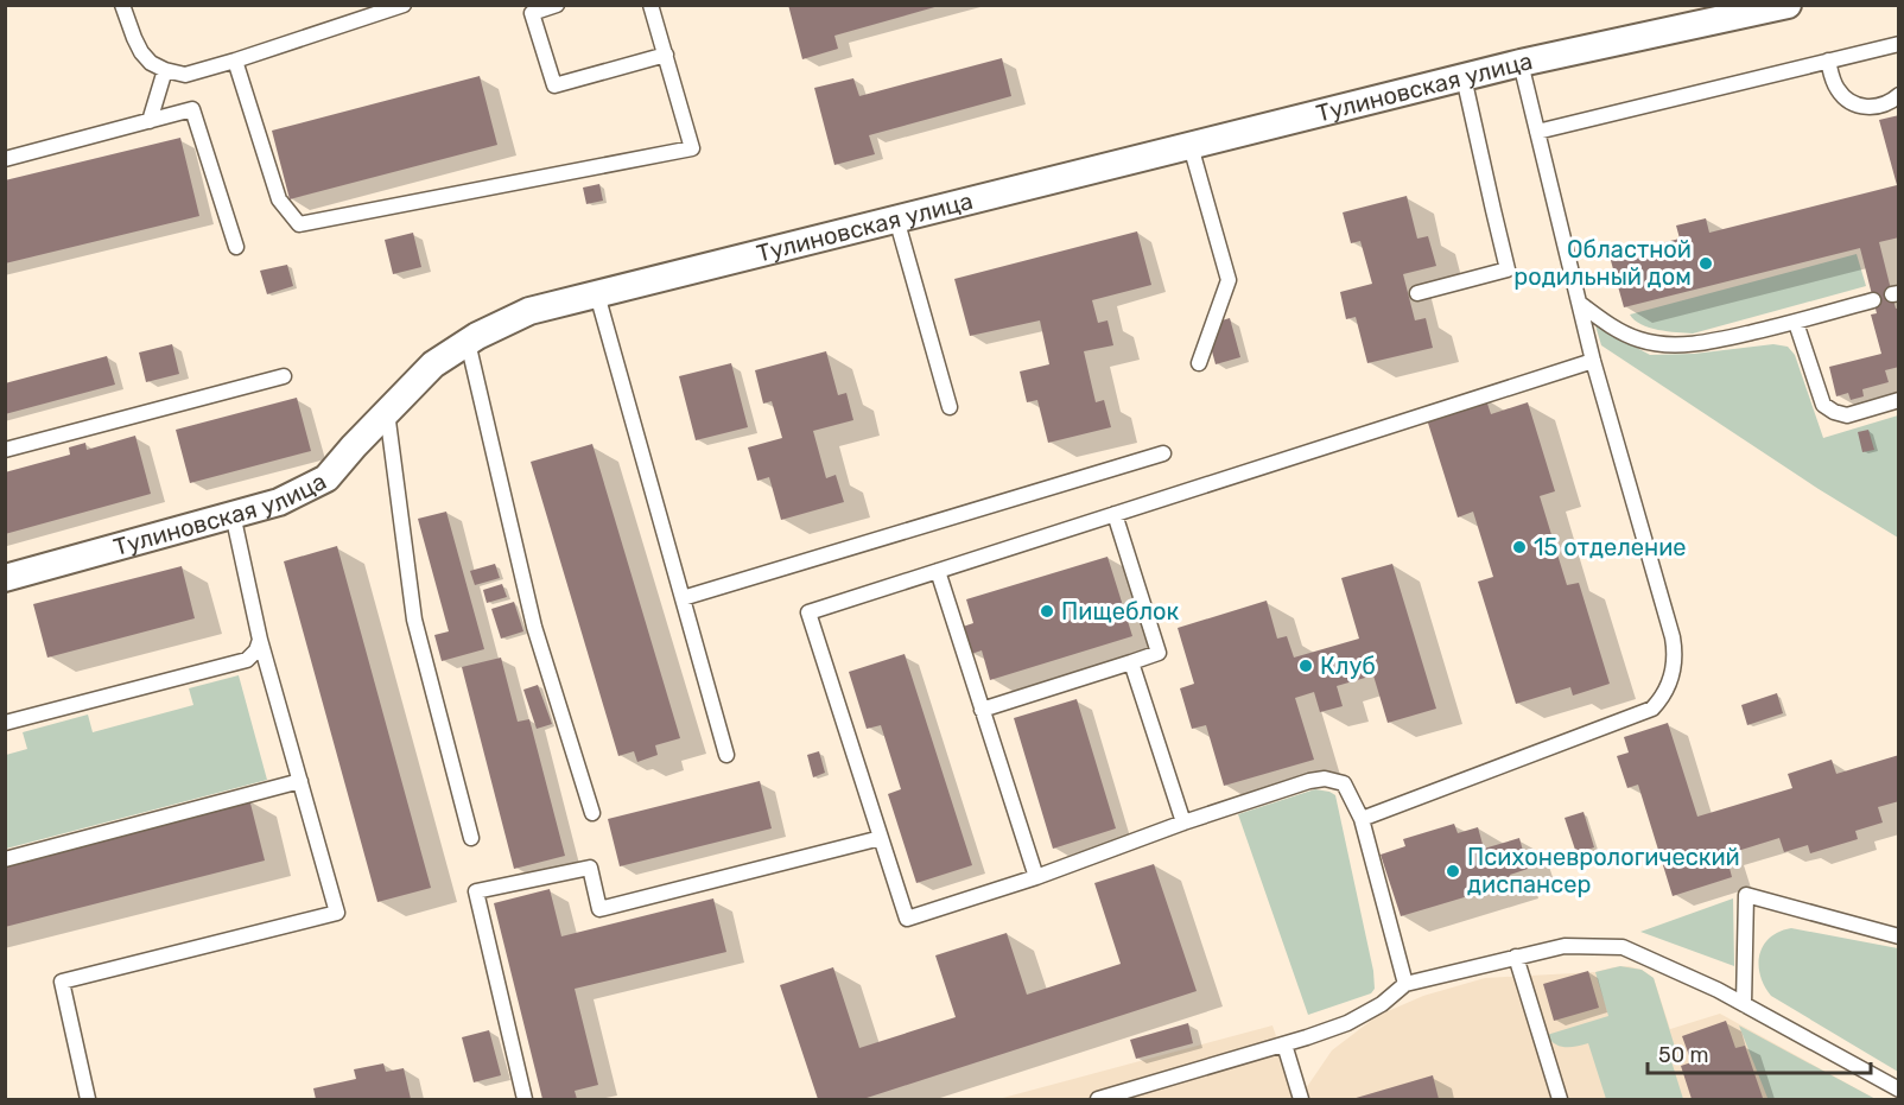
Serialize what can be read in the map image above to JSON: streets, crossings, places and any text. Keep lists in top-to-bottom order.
{
  "streets": {
    "street": ["Тулиновская улица"]
  },
  "places": [
    "Областной родильный дом",
    "15 отделение",
    "Пищеблок",
    "Клуб",
    "Психоневрологический диспансер"
  ],
  "scale_bar": "50 m"
}
